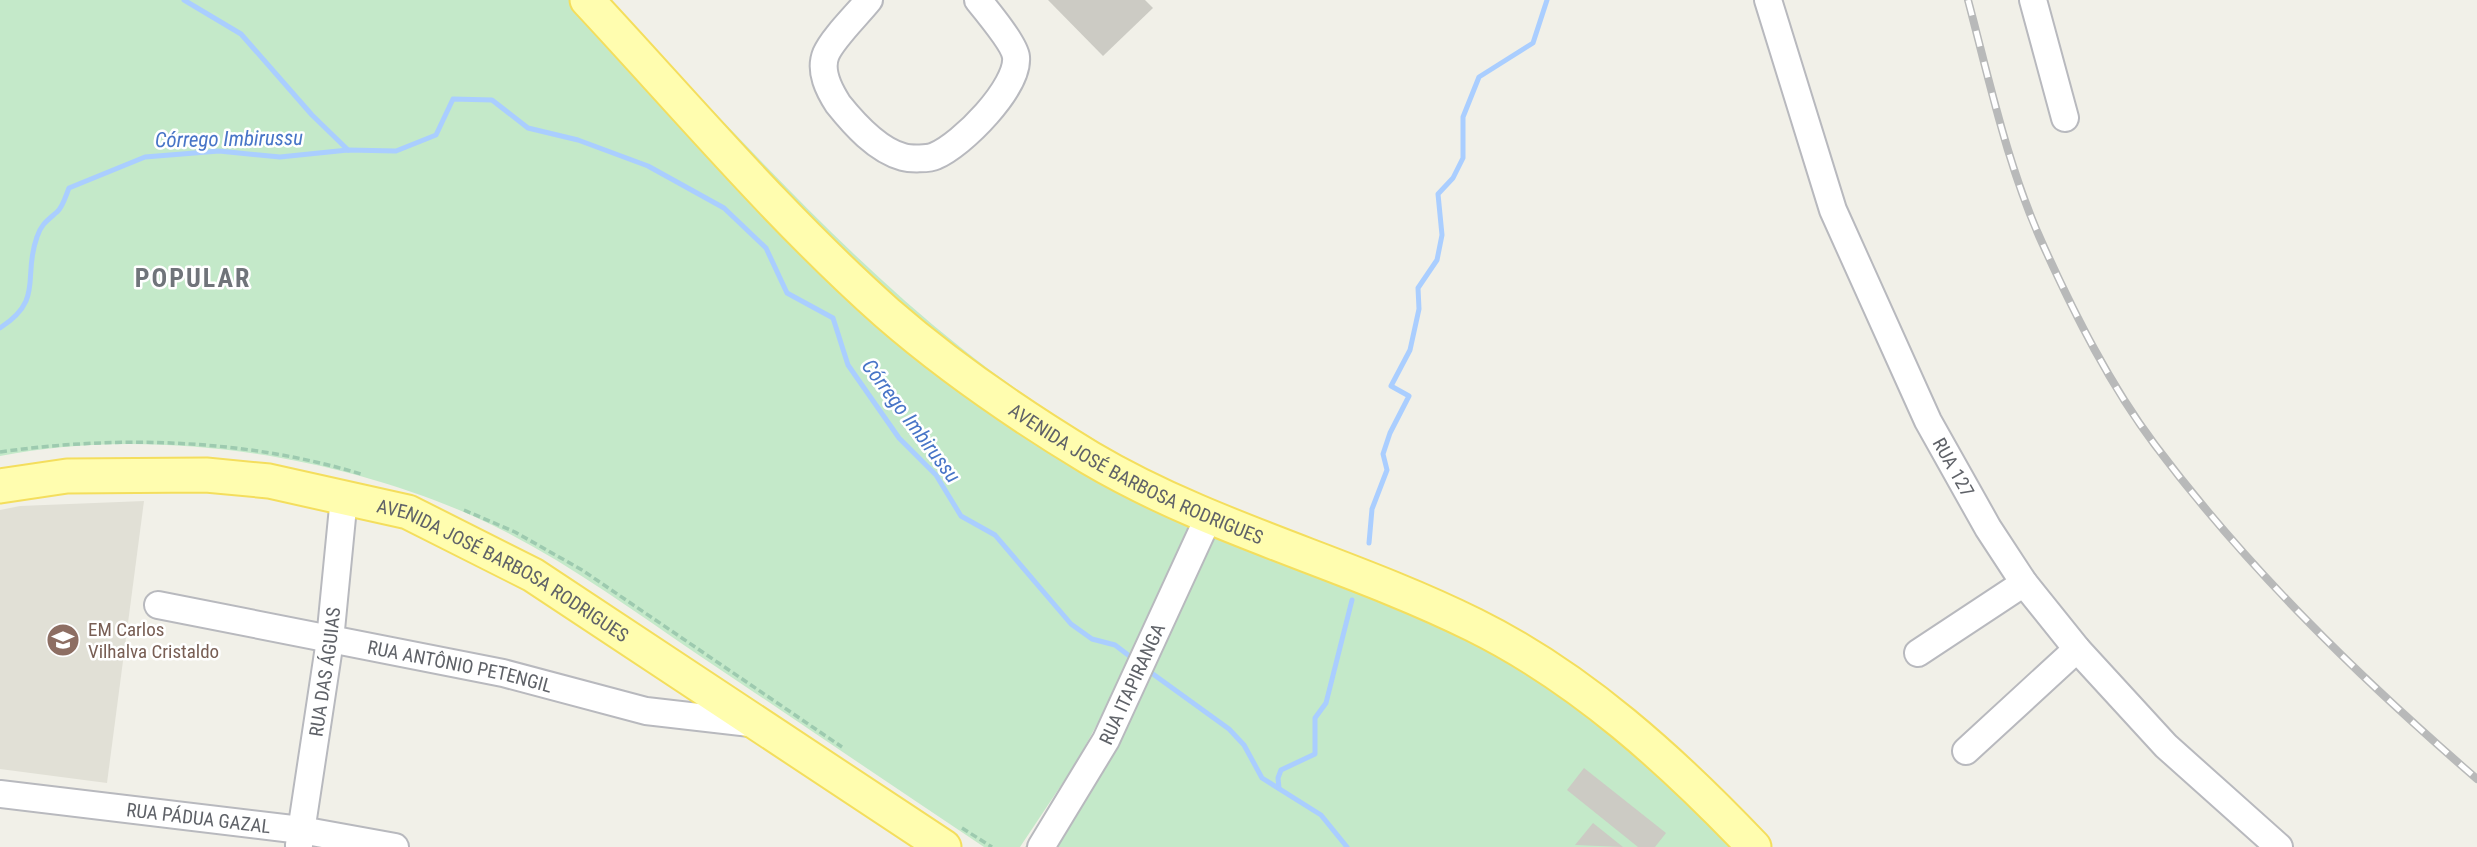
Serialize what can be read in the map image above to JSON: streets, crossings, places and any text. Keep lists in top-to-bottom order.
{
  "streets": {
    "main road": ["AVENIDA JOSÉ BARBOSA RODRIGUES"],
    "street": [
      "RUA 127",
      "RUA ANTÔNIO PETENGIL",
      "RUA DAS ÁGUIAS",
      "RUA ITAPIRANGA",
      "RUA PÁDUA GAZAL"
    ]
  },
  "crossings": [
    ["AVENIDA JOSÉ BARBOSA RODRIGUES", "RUA ANTÔNIO PETENGIL"],
    ["AVENIDA JOSÉ BARBOSA RODRIGUES", "RUA DAS ÁGUIAS"],
    ["AVENIDA JOSÉ BARBOSA RODRIGUES", "RUA ITAPIRANGA"],
    ["RUA ANTÔNIO PETENGIL", "RUA DAS ÁGUIAS"],
    ["RUA DAS ÁGUIAS", "RUA PÁDUA GAZAL"]
  ],
  "districts": ["POPULAR"],
  "water": ["Córrego Imbirussu"],
  "places": {
    "school or university": ["EM Carlos Vilhalva Cristaldo"]
  }
}
